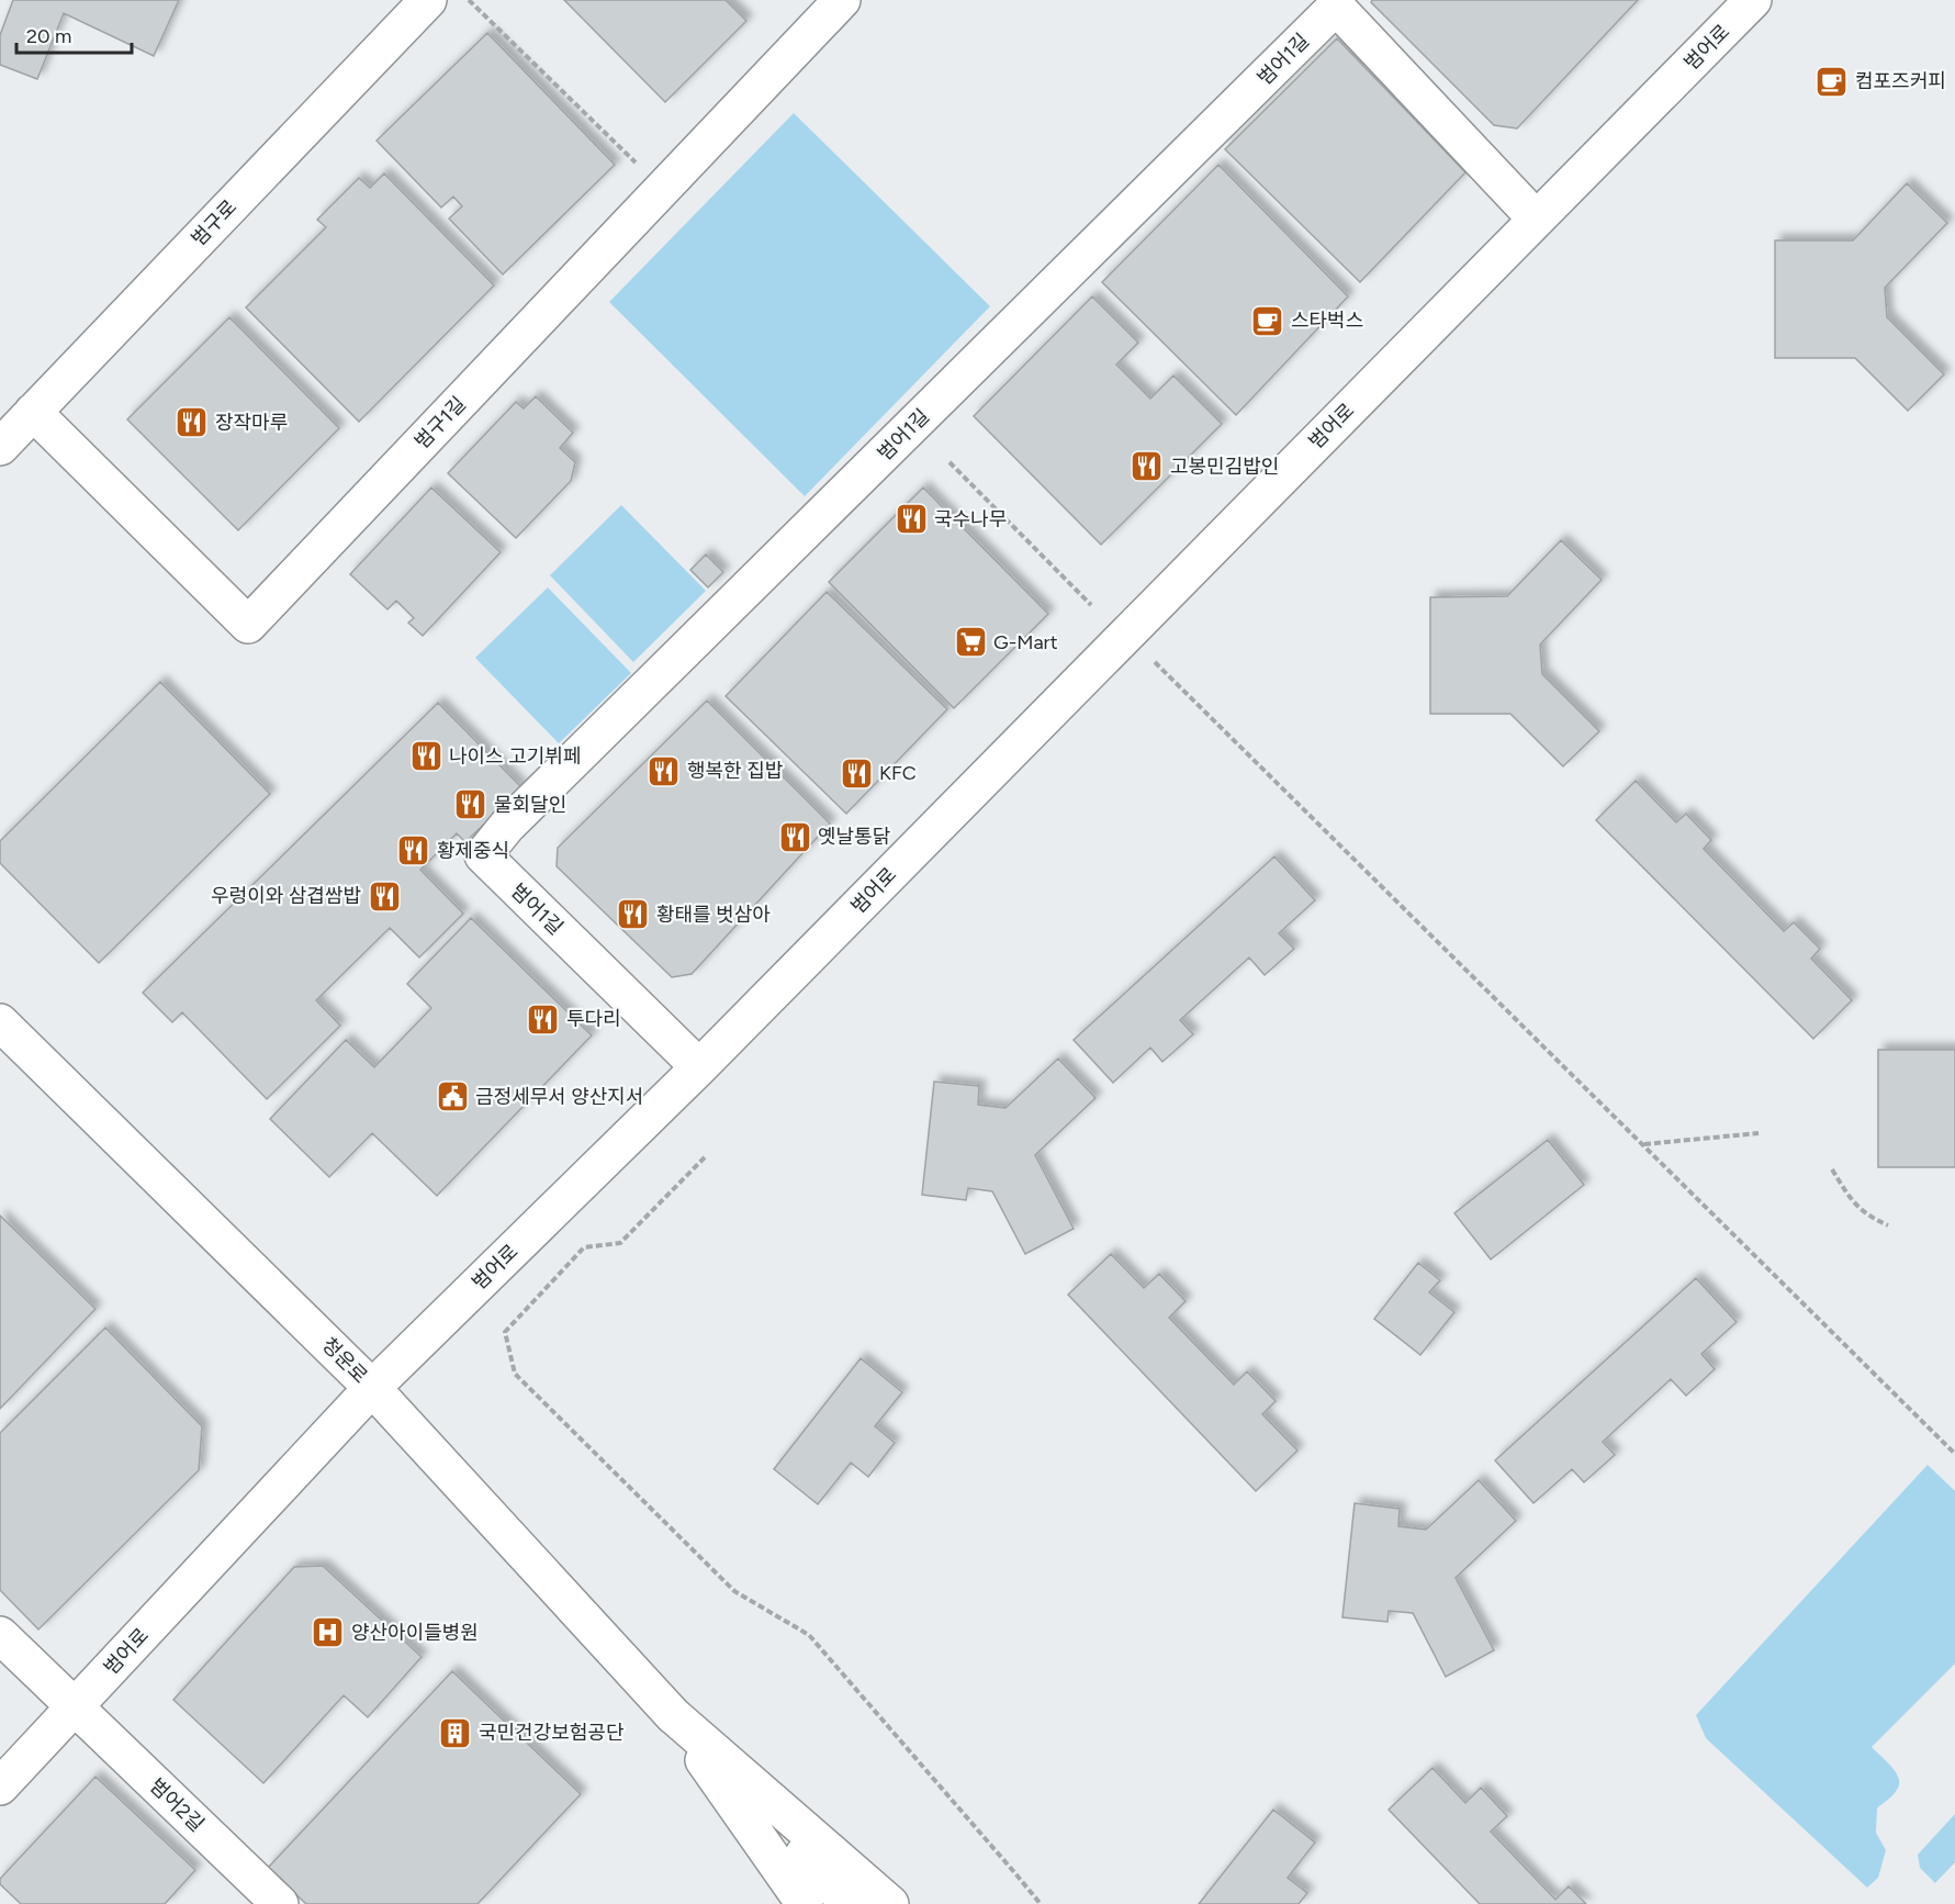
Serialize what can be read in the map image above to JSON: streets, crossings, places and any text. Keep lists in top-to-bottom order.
{
  "streets": {
    "street": [
      "범어로",
      "범어1길",
      "범구로",
      "범구1길",
      "청운로",
      "범어2길"
    ]
  },
  "crossings": [
    ["범어로", "범어1길"],
    ["범어로", "청운로"],
    ["범어로", "범어2길"],
    ["범구로", "범구1길"]
  ],
  "places": {
    "cafe": ["컴포즈커피", "스타벅스"],
    "restaurant": [
      "장작마루",
      "고봉민김밥인",
      "국수나무",
      "나이스 고기뷔페",
      "행복한 집밥",
      "KFC",
      "물회달인",
      "옛날통닭",
      "황제중식",
      "우렁이와 삼겹쌈밥",
      "황태를 벗삼아",
      "투다리"
    ],
    "supermarket": ["G-Mart"],
    "public building": ["금정세무서 양산지서"],
    "hospital": ["양산아이들병원"],
    "building": ["국민건강보험공단"]
  },
  "scale_bar": "20 m"
}
